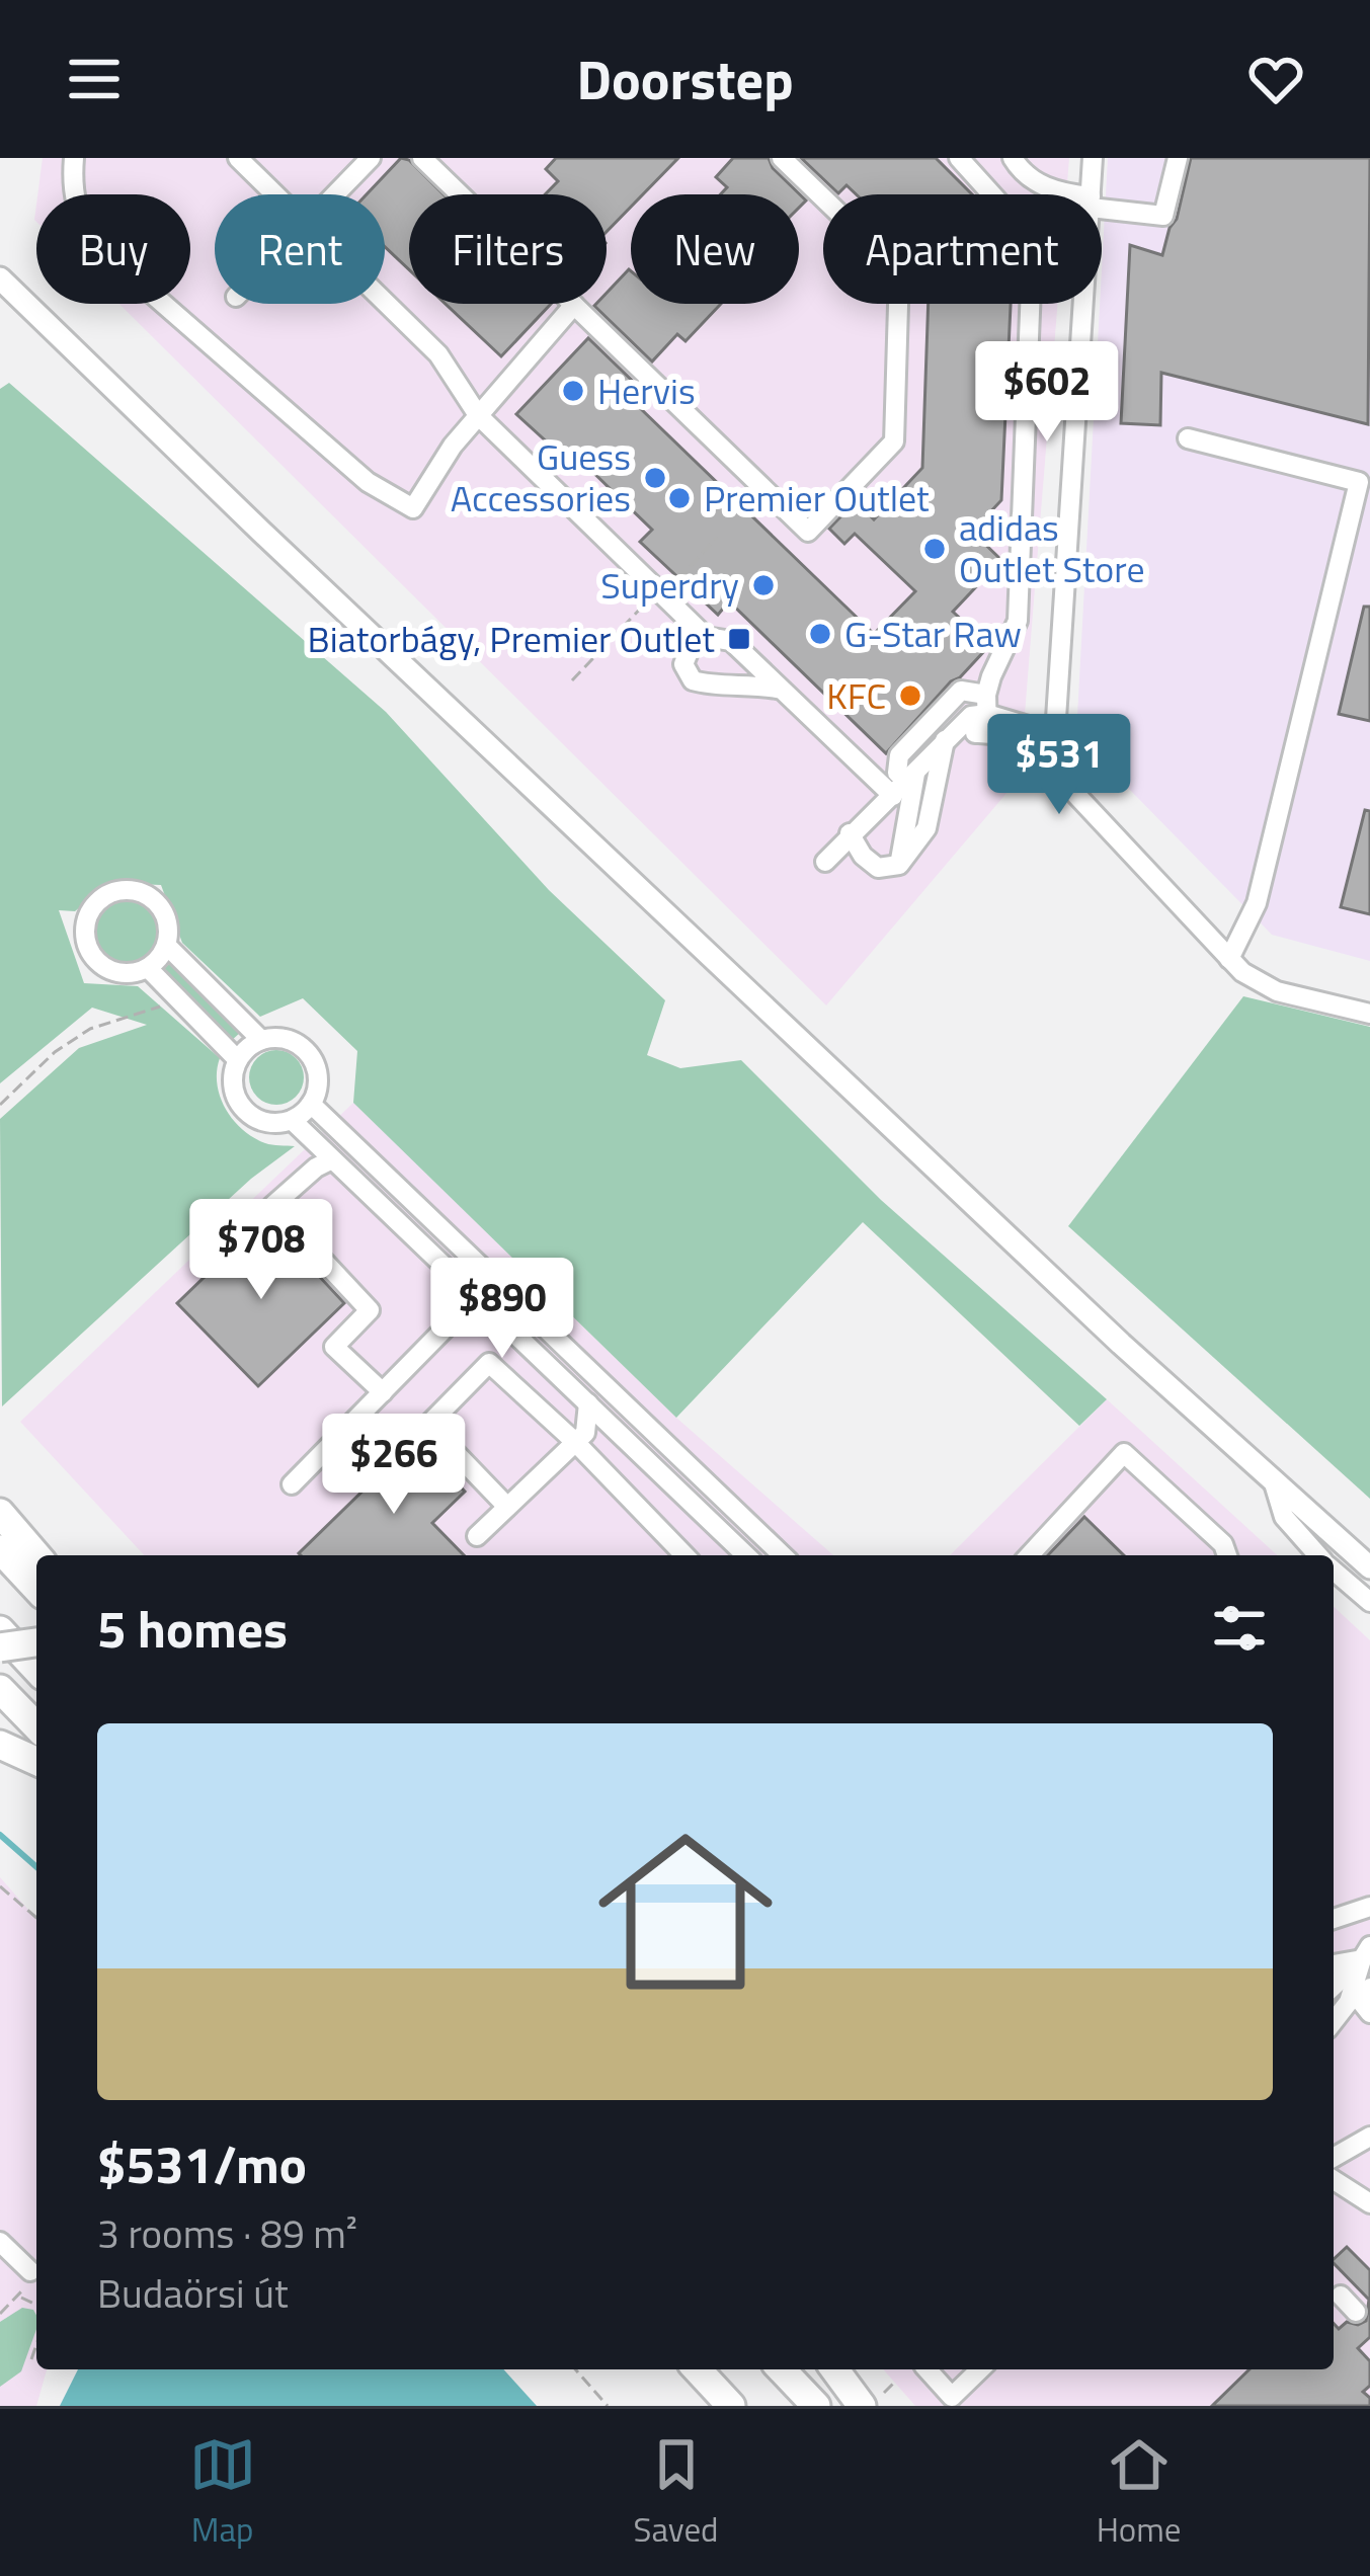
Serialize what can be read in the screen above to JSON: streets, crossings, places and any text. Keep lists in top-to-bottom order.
{
  "places": {
    "other": [
      "Hervis",
      "Guess Accessories",
      "Premier Outlet",
      "adidas Outlet Store",
      "Superdry",
      "G-Star Raw",
      "KFC"
    ],
    "transit": ["Biatorbágy, Premier Outlet"]
  },
  "page": {
    "header": "Doorstep",
    "chip": [
      "Buy",
      "Rent",
      "Filters",
      "New",
      "Apartment"
    ],
    "price": [
      "$602",
      "$531",
      "$708",
      "$890",
      "$266"
    ],
    "heading": "5 homes",
    "list": [
      {
        "name": "$531/mo",
        "note": "3 rooms · 89 m² · Budaörsi út"
      }
    ],
    "tabs": ["Map", "Saved", "Home"]
  }
}
